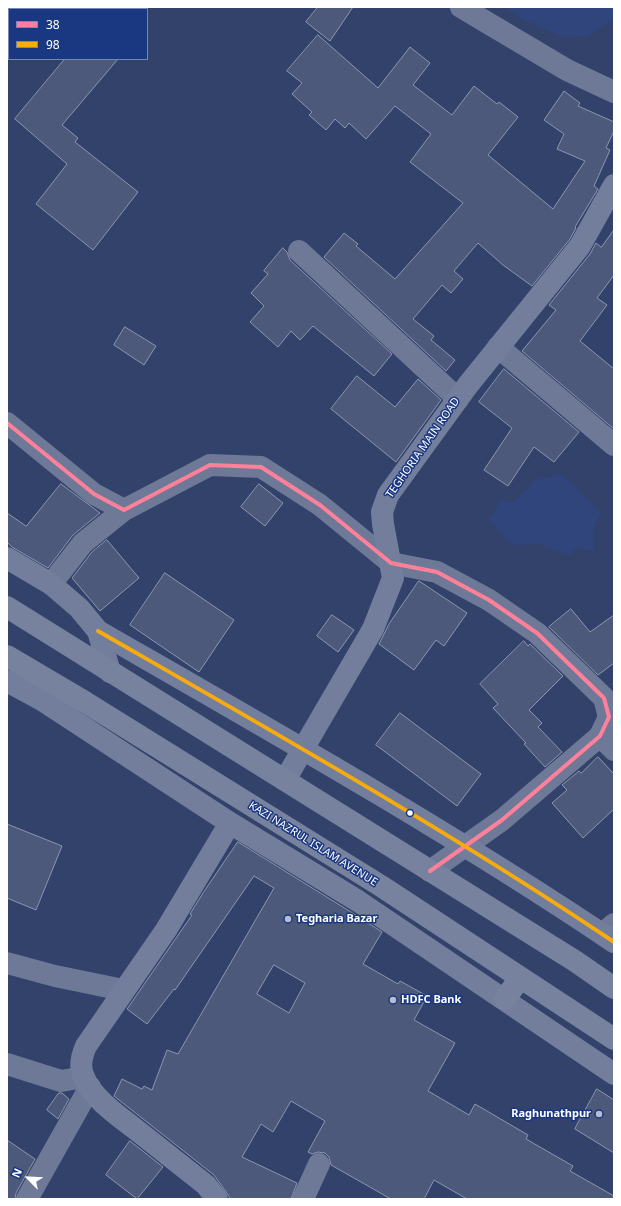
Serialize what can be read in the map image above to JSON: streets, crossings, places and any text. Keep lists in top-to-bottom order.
{
  "streets": {
    "main road": ["KAZI NAZRUL ISLAM AVENUE"],
    "street": ["TEGHORIA MAIN ROAD"]
  },
  "places": ["Tegharia Bazar", "HDFC Bank", "Raghunathpur"],
  "lines": ["transit line 38", "transit line 98"],
  "legend": ["38", "98"],
  "north": "top left"
}
